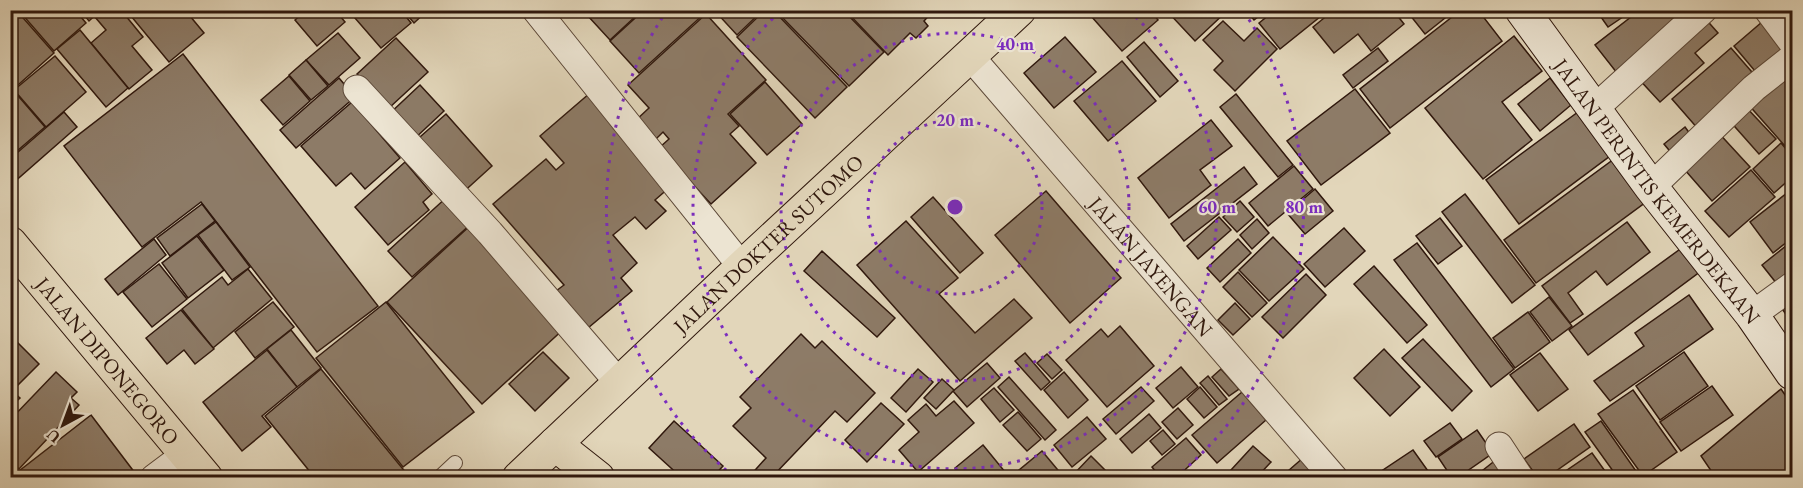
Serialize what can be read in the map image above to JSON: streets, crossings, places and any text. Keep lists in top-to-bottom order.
{
  "streets": {
    "main road": ["JALAN PERINTIS KEMERDEKAAN", "JALAN DOKTER SUTOMO", "JALAN DIPONEGORO"],
    "street": ["JALAN JAYENGAN"]
  },
  "crossings": [
    ["JALAN DOKTER SUTOMO", "JALAN JAYENGAN"]
  ],
  "north": "bottom left",
  "rings": [
    "40 m",
    "20 m",
    "60 m",
    "80 m"
  ]
}
